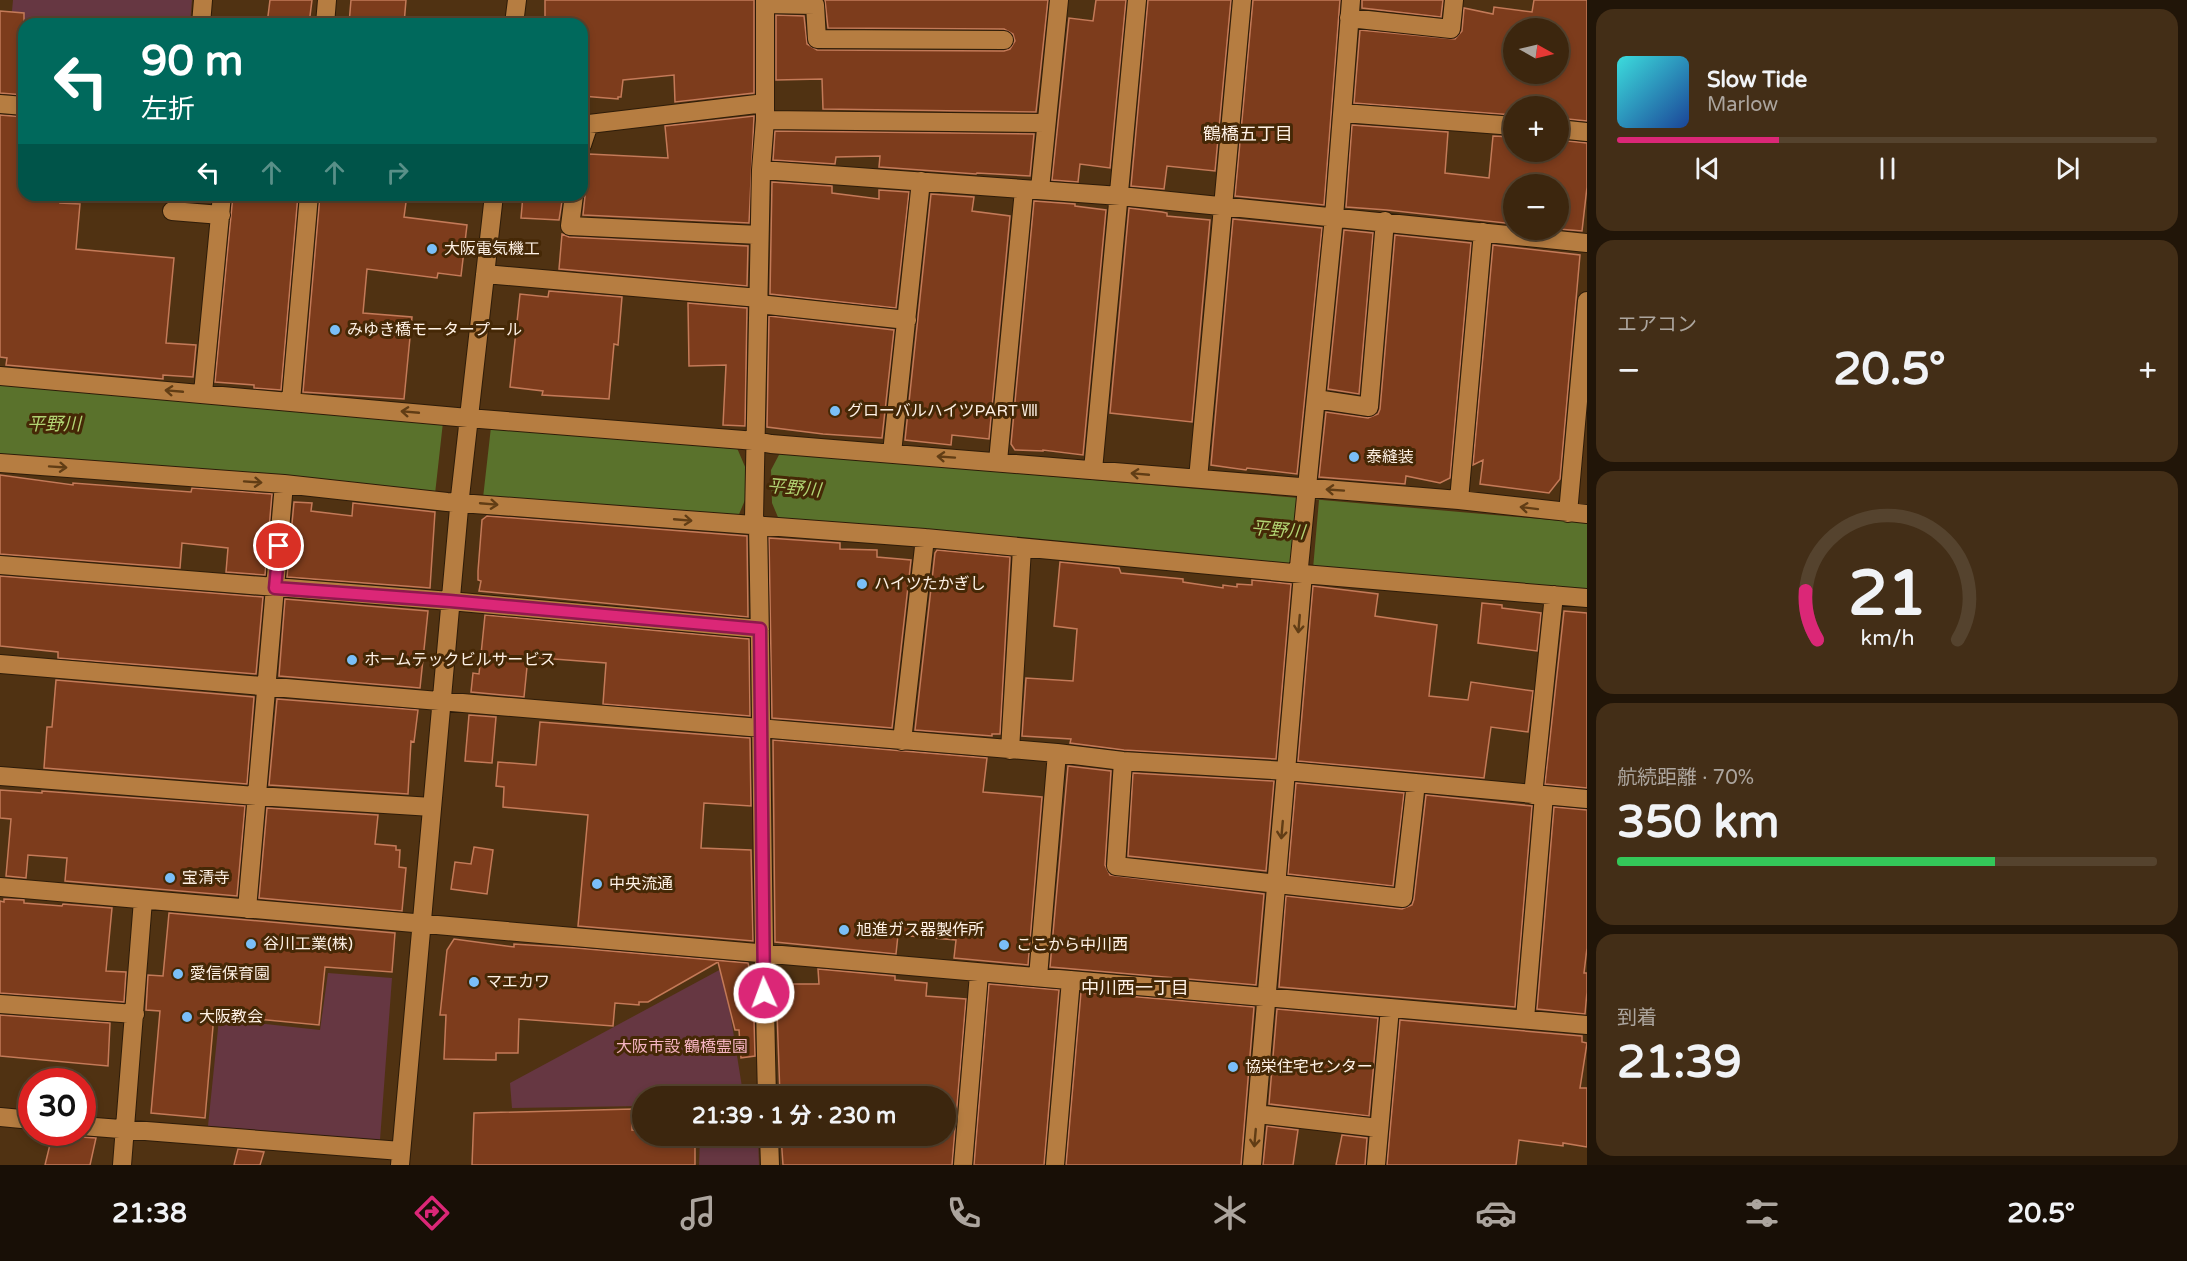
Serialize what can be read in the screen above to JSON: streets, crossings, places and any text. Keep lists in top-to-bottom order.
{
  "districts": ["鶴橋五丁目", "中川西一丁目"],
  "water": ["平野川"],
  "parks": ["大阪市設 鶴橋霊園"],
  "places": [
    "大阪電気機工",
    "みゆき橋モータープール",
    "グローバルハイツPART Ⅷ",
    "泰縫装",
    "ハイツたかぎし",
    "ホームテックビルサービス",
    "宝清寺",
    "中央流通",
    "旭進ガス器製作所",
    "谷川工業(株)",
    "ここから中川西",
    "愛信保育園",
    "マエカワ",
    "大阪教会",
    "協栄住宅センター"
  ],
  "north": "right",
  "page": {
    "map_buttons": ["+", "−"],
    "turn": ["90 m", "左折"],
    "song": ["Slow Tide", "Marlow"],
    "tile": [
      "エアコン",
      ["航続距離 · 70%", "350 km"],
      ["到着", "21:39"]
    ],
    "heat": ["−", "20.5°", "+"],
    "limit": "30",
    "trip": "21:39 · 1 分 · 230 m",
    "tabs": ["21:38", "20.5°"],
    "gauge": ["21", "km/h"]
  }
}
